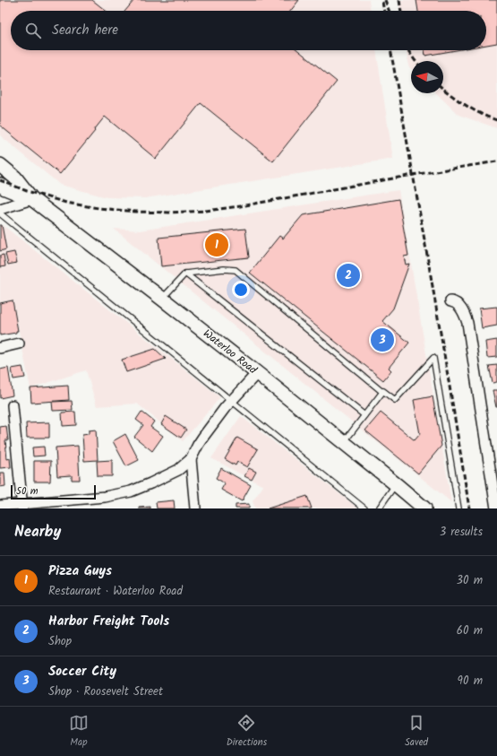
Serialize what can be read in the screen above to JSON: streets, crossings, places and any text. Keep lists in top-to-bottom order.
{
  "streets": {
    "main road": ["Waterloo Road"]
  },
  "scale_bar": "50 m",
  "north": "left",
  "page": {
    "search": "Search here",
    "pins": ["1", "2", "3"],
    "scale": "50 m",
    "heading": ["Nearby", "3 results"],
    "list": [
      {
        "mark": "1",
        "name": "Pizza Guys",
        "note": "Restaurant · Waterloo Road",
        "value": "30 m"
      },
      {
        "mark": "2",
        "name": "Harbor Freight Tools",
        "note": "Shop",
        "value": "60 m"
      },
      {
        "mark": "3",
        "name": "Soccer City",
        "note": "Shop · Roosevelt Street",
        "value": "90 m"
      }
    ],
    "nav": ["Map", "Directions", "Saved"]
  }
}
